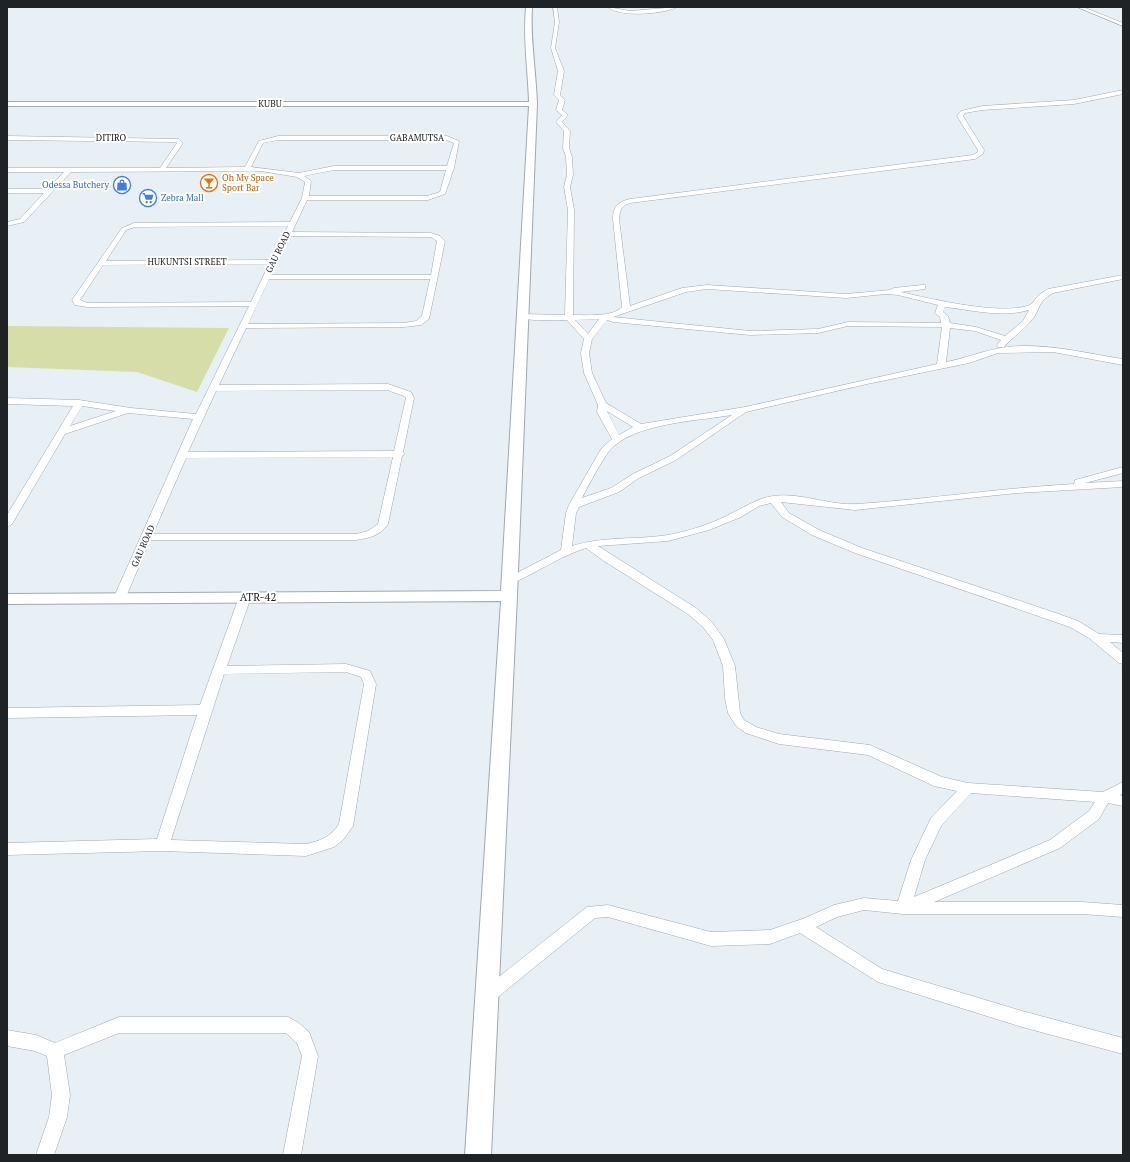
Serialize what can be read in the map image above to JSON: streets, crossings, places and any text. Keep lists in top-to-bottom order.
{
  "streets": {
    "main road": ["KUBU", "ATR-42"],
    "street": [
      "DITIRO",
      "GABAMUTSA",
      "GAU ROAD",
      "HUKUNTSI STREET"
    ]
  },
  "crossings": [
    ["GABAMUTSA", "GAU ROAD"],
    ["GAU ROAD", "HUKUNTSI STREET"],
    ["GAU ROAD", "ATR-42"]
  ],
  "places": {
    "bar": ["Oh My Space Sport Bar"],
    "shop": ["Odessa Butchery"],
    "supermarket": ["Zebra Mall"]
  }
}
